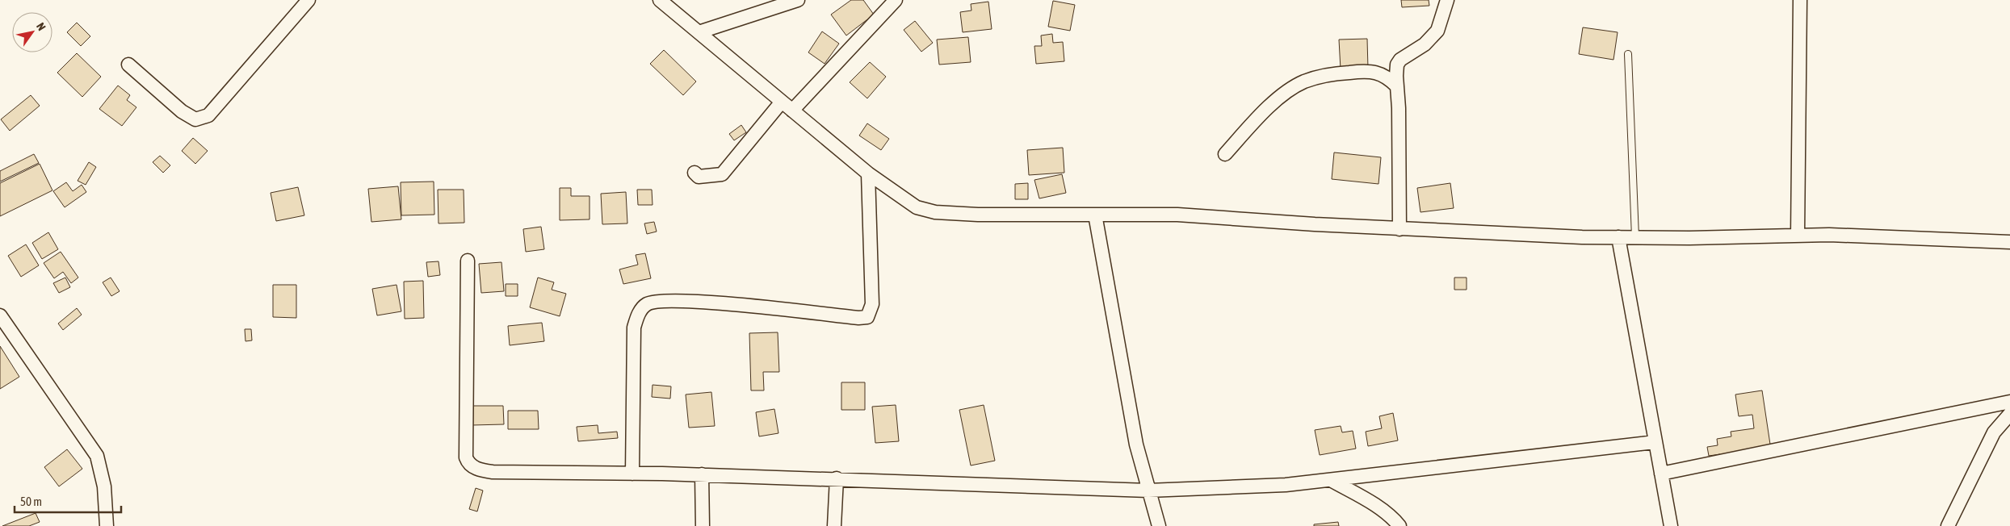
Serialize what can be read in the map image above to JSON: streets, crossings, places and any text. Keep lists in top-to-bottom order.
{
  "scale_bar": "50 m",
  "north": "top right"
}
